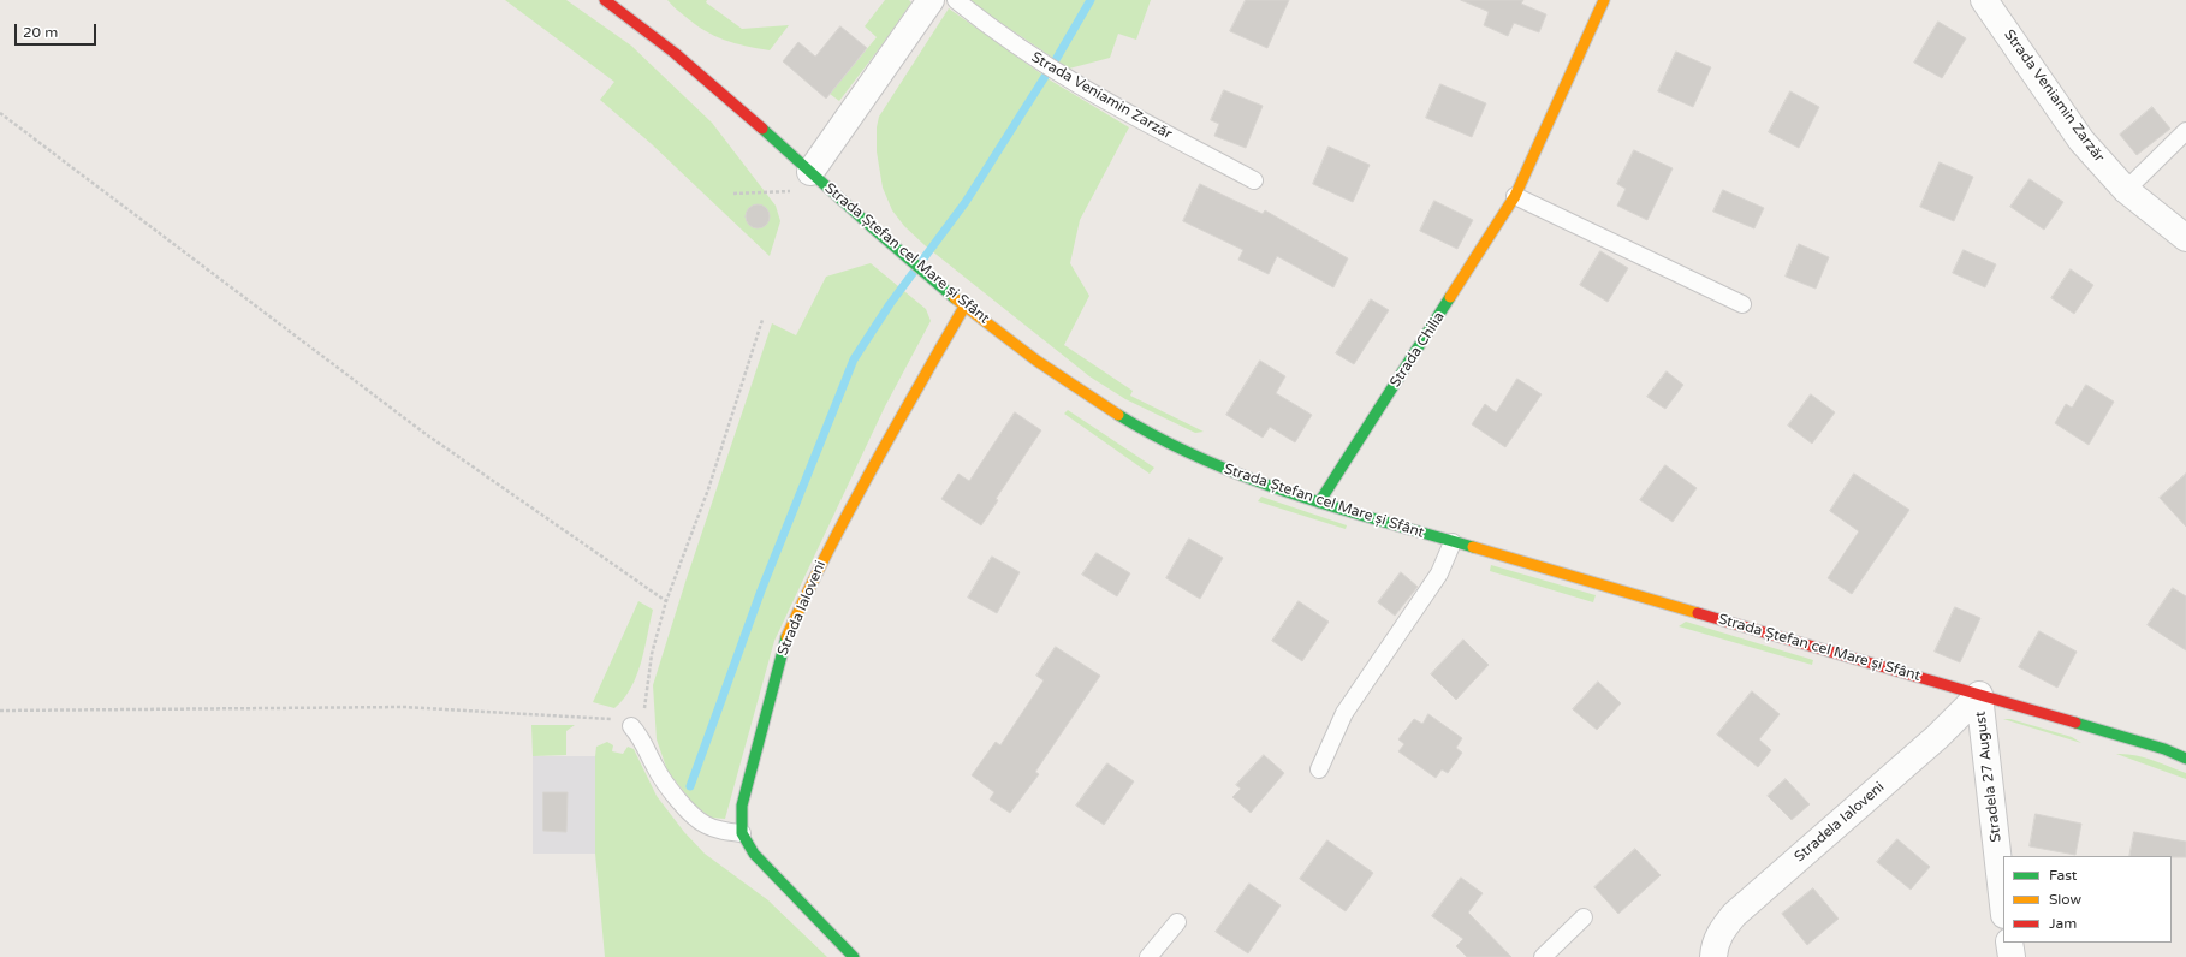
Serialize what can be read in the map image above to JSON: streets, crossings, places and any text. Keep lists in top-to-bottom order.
{
  "streets": {
    "main road": ["Strada Ștefan cel Mare și Sfânt", "Strada Chilia", "Strada Ialoveni"],
    "street": ["Strada Veniamin Zarzăr", "Stradela 27 August", "Stradela Ialoveni"]
  },
  "crossings": [
    ["Strada Ștefan cel Mare și Sfânt", "Strada Chilia"],
    ["Strada Ștefan cel Mare și Sfânt", "Strada Ialoveni"],
    ["Strada Ștefan cel Mare și Sfânt", "Stradela 27 August"],
    ["Strada Ștefan cel Mare și Sfânt", "Stradela Ialoveni"],
    ["Stradela 27 August", "Stradela Ialoveni"]
  ],
  "legend": ["Fast", "Slow", "Jam"],
  "scale_bar": "20 m"
}
